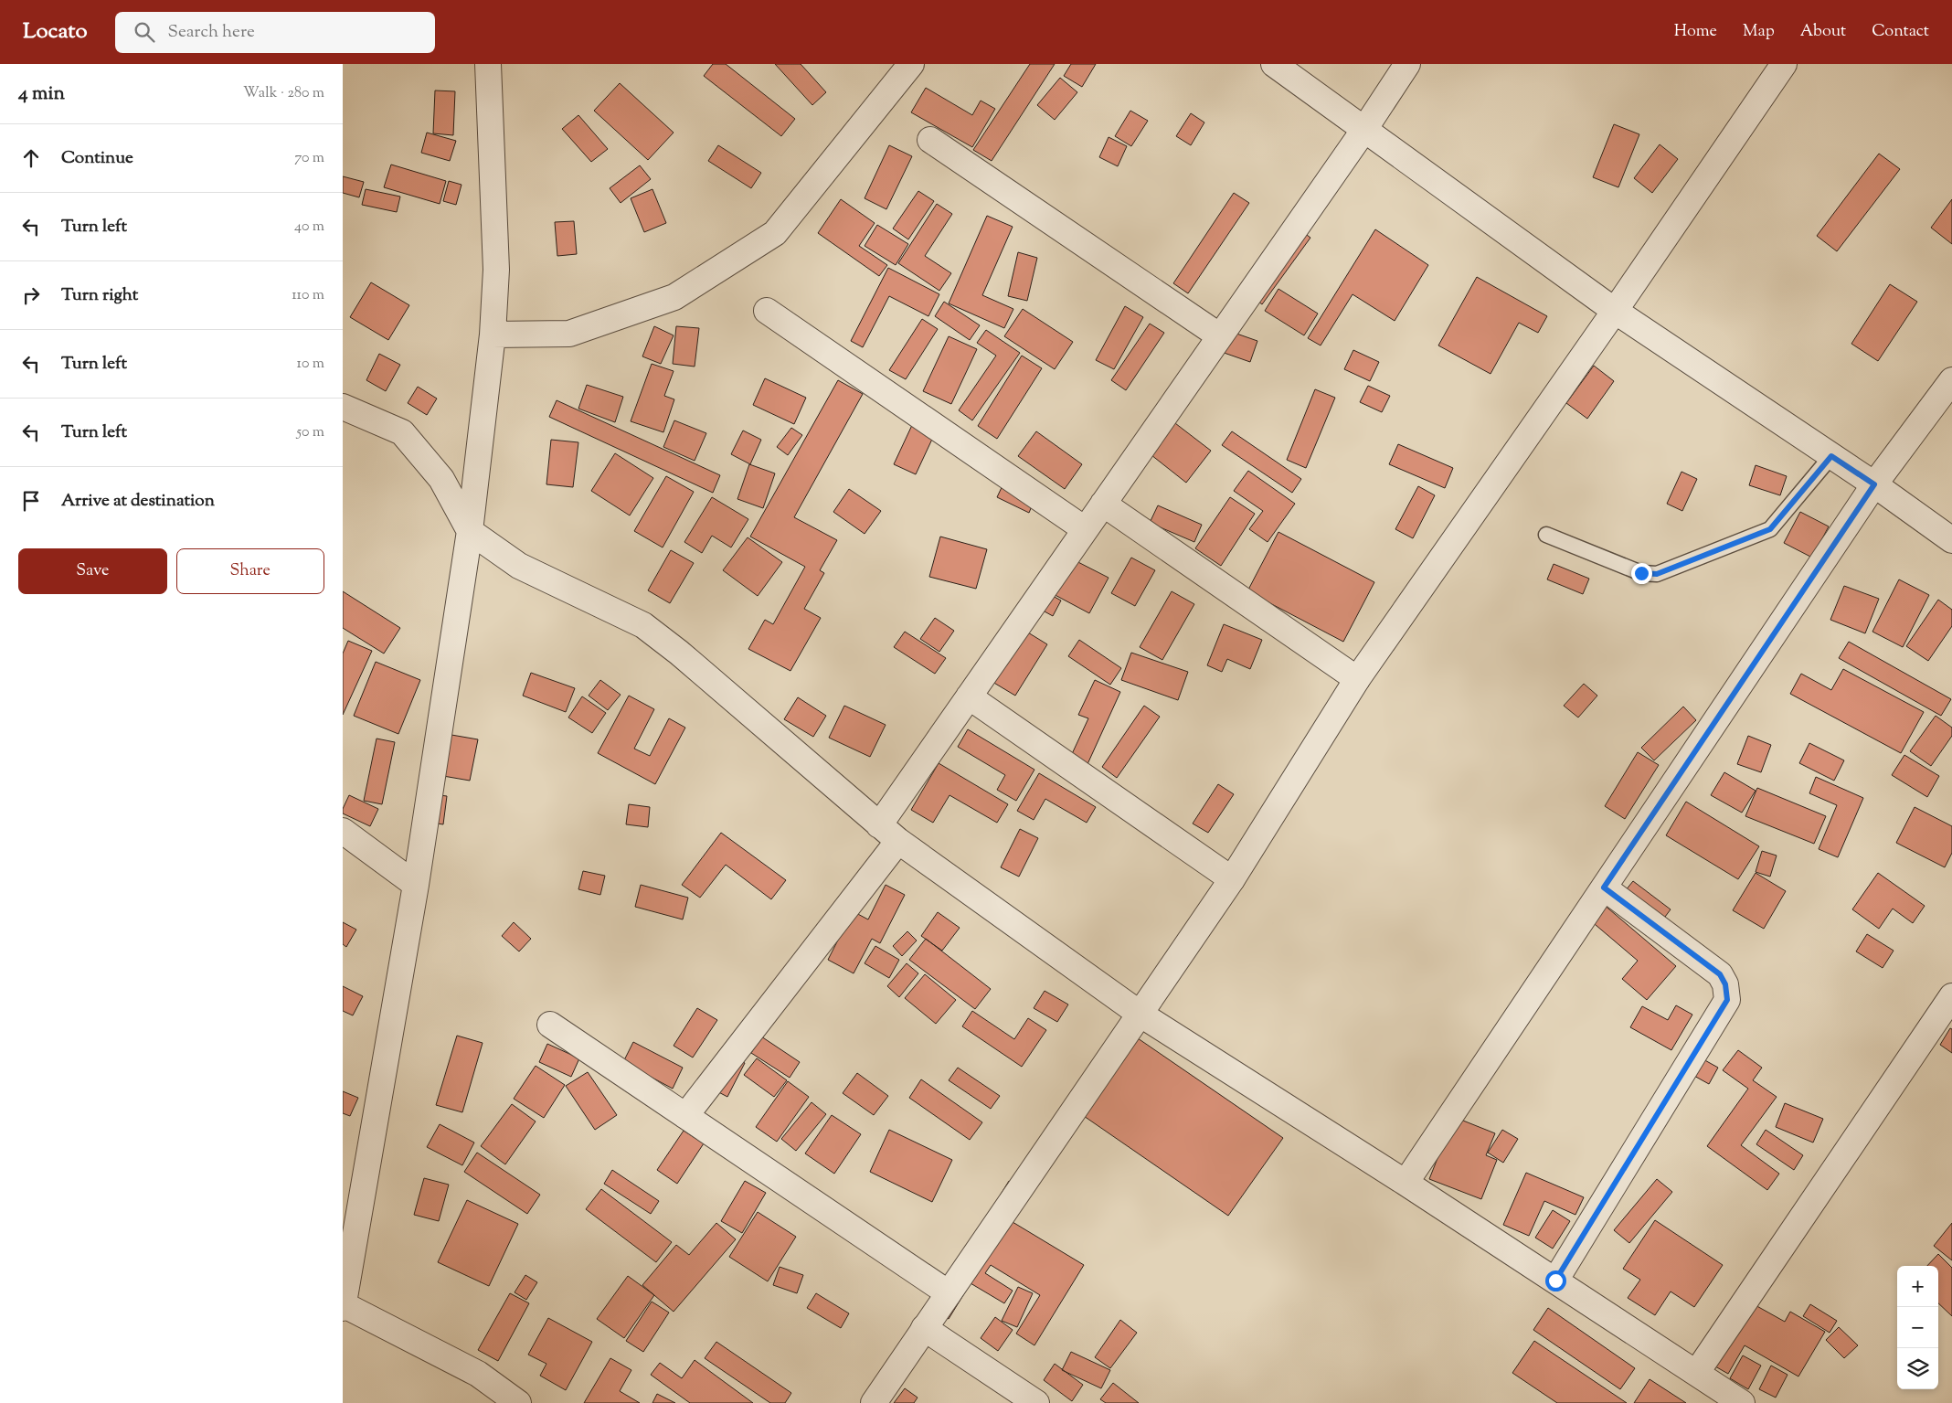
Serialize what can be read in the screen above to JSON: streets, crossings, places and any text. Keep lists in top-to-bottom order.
{
  "page": {
    "header": "Locato",
    "search": "Search here",
    "nav": [
      "Home",
      "Map",
      "About",
      "Contact"
    ],
    "heading": ["4 min", "Walk · 280 m"],
    "list": [
      ["Continue", "70 m"],
      ["Turn left", "40 m"],
      ["Turn right", "110 m"],
      ["Turn left", "10 m"],
      ["Turn left", "50 m"],
      "Arrive at destination"
    ],
    "buttons": ["Save", "Share"],
    "map_buttons": ["+", "−"]
  }
}
